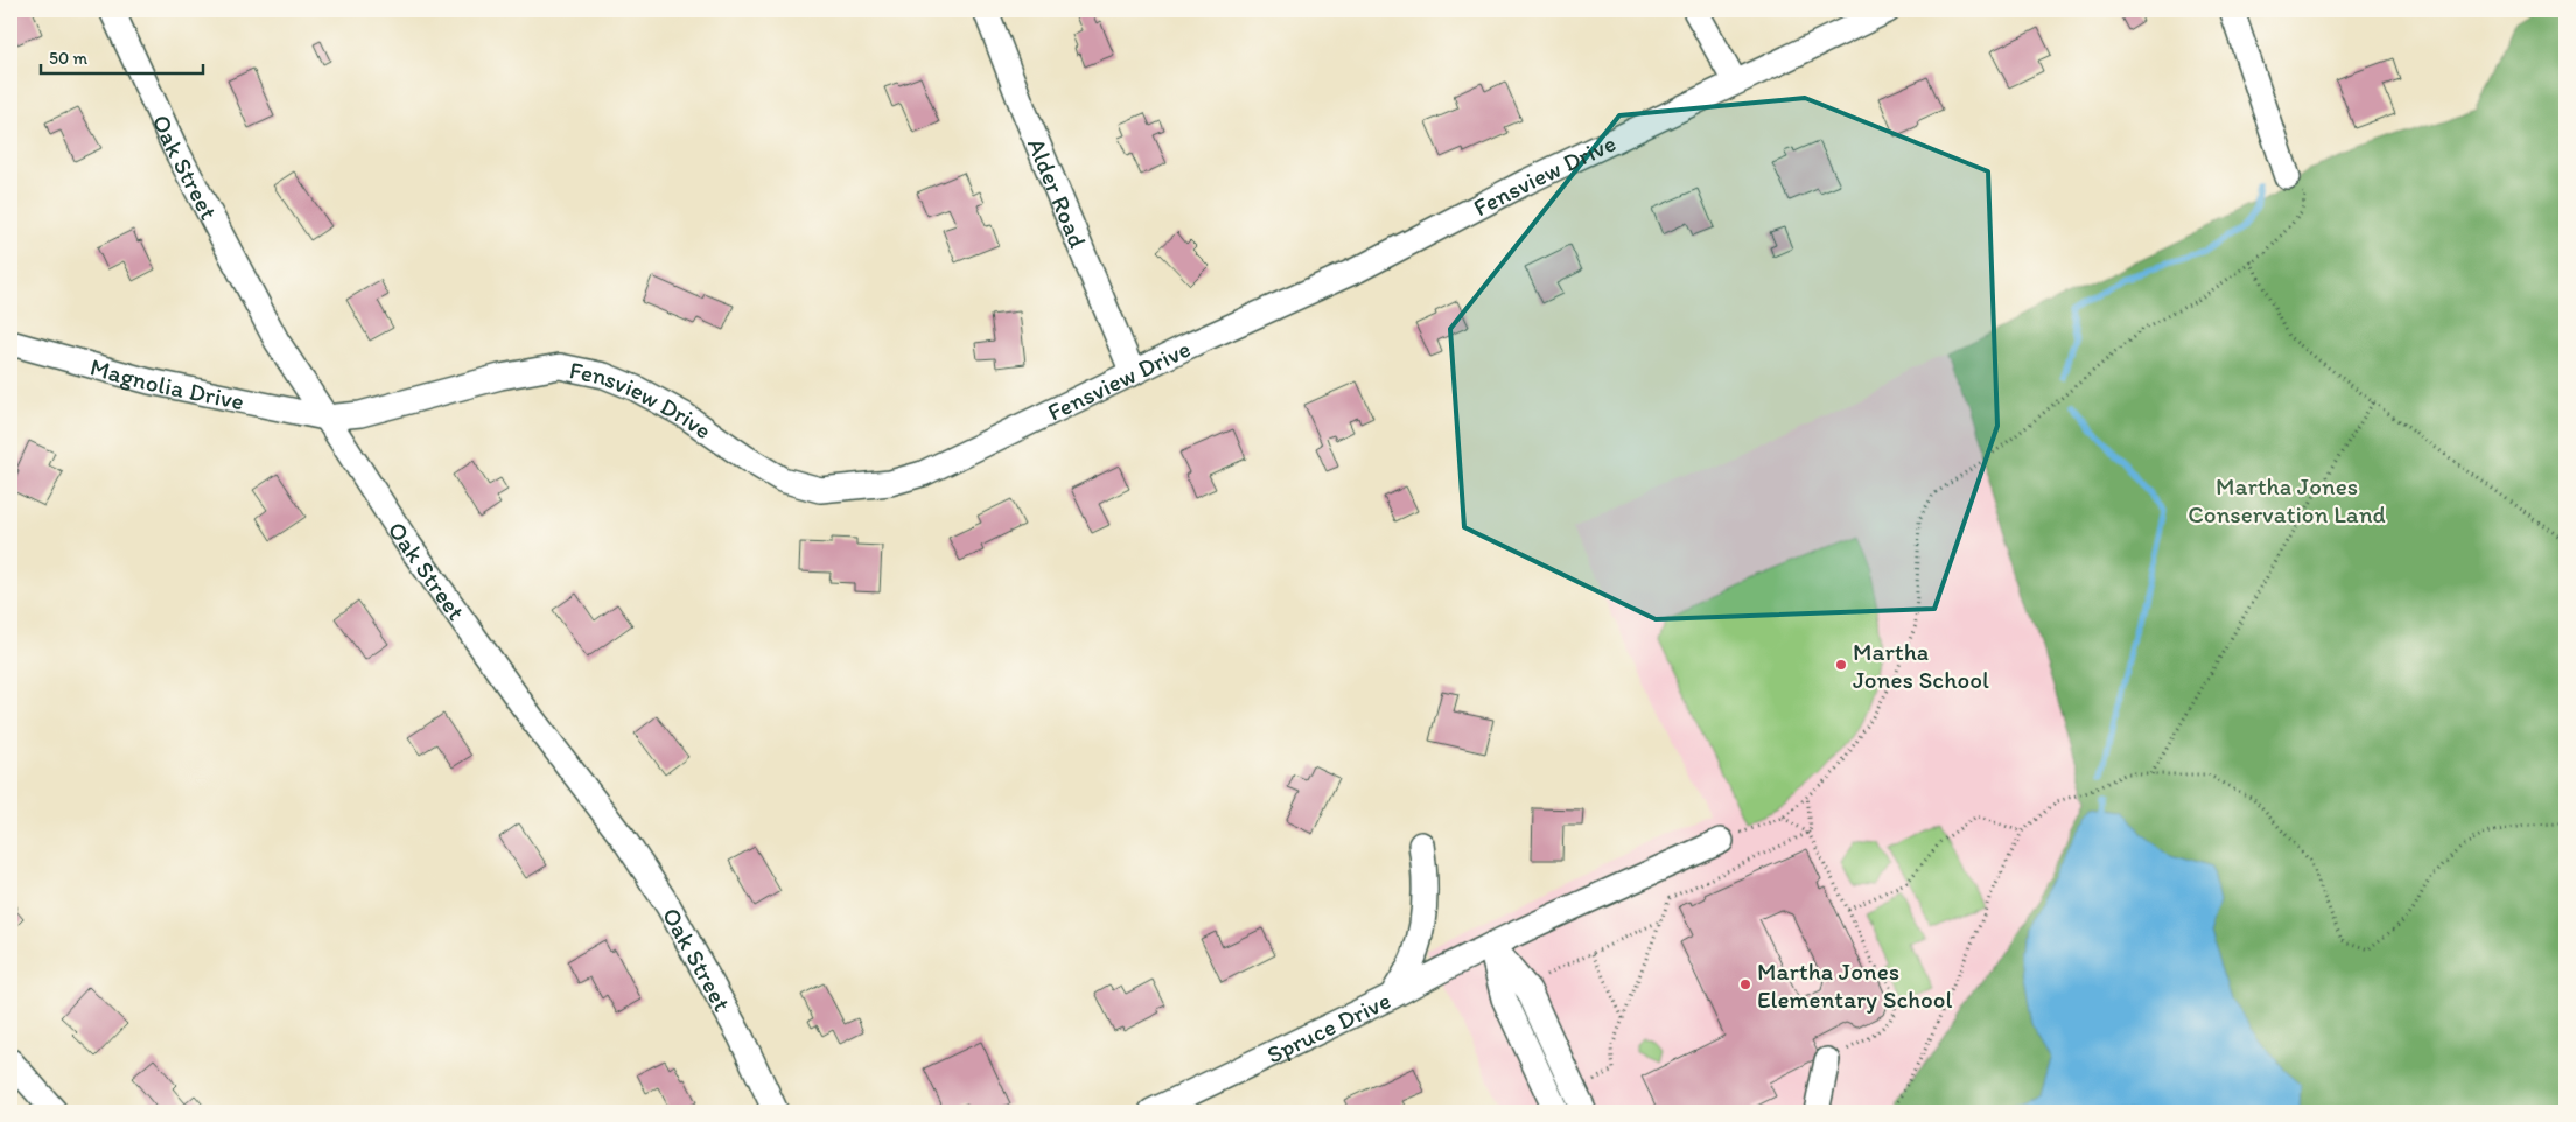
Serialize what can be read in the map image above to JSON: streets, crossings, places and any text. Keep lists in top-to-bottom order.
{
  "streets": {
    "street": [
      "Oak Street",
      "Fensview Drive",
      "Alder Road",
      "Magnolia Drive",
      "Spruce Drive"
    ]
  },
  "crossings": [
    ["Oak Street", "Fensview Drive"],
    ["Oak Street", "Magnolia Drive"],
    ["Fensview Drive", "Alder Road"],
    ["Fensview Drive", "Magnolia Drive"]
  ],
  "parks": ["Martha Jones Conservation Land"],
  "places": ["Martha Jones School", "Martha Jones Elementary School"],
  "scale_bar": "50 m"
}
